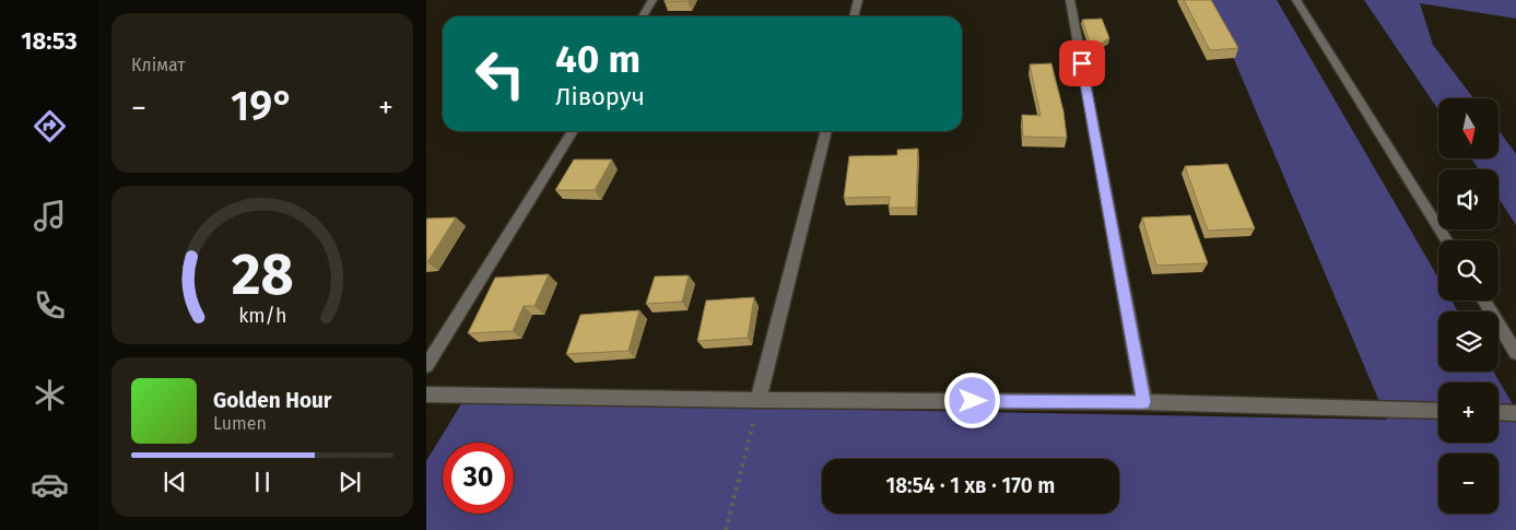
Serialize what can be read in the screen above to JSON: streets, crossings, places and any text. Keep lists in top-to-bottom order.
{
  "north": "bottom",
  "page": {
    "tabs": "18:53",
    "tile": "Клімат",
    "turn": ["40 m", "Ліворуч"],
    "heat": ["−", "19°", "+"],
    "map_buttons": ["+", "−"],
    "song": ["Golden Hour", "Lumen"],
    "limit": "30",
    "trip": "18:54 · 1 хв · 170 m",
    "gauge": ["28", "km/h"]
  }
}
